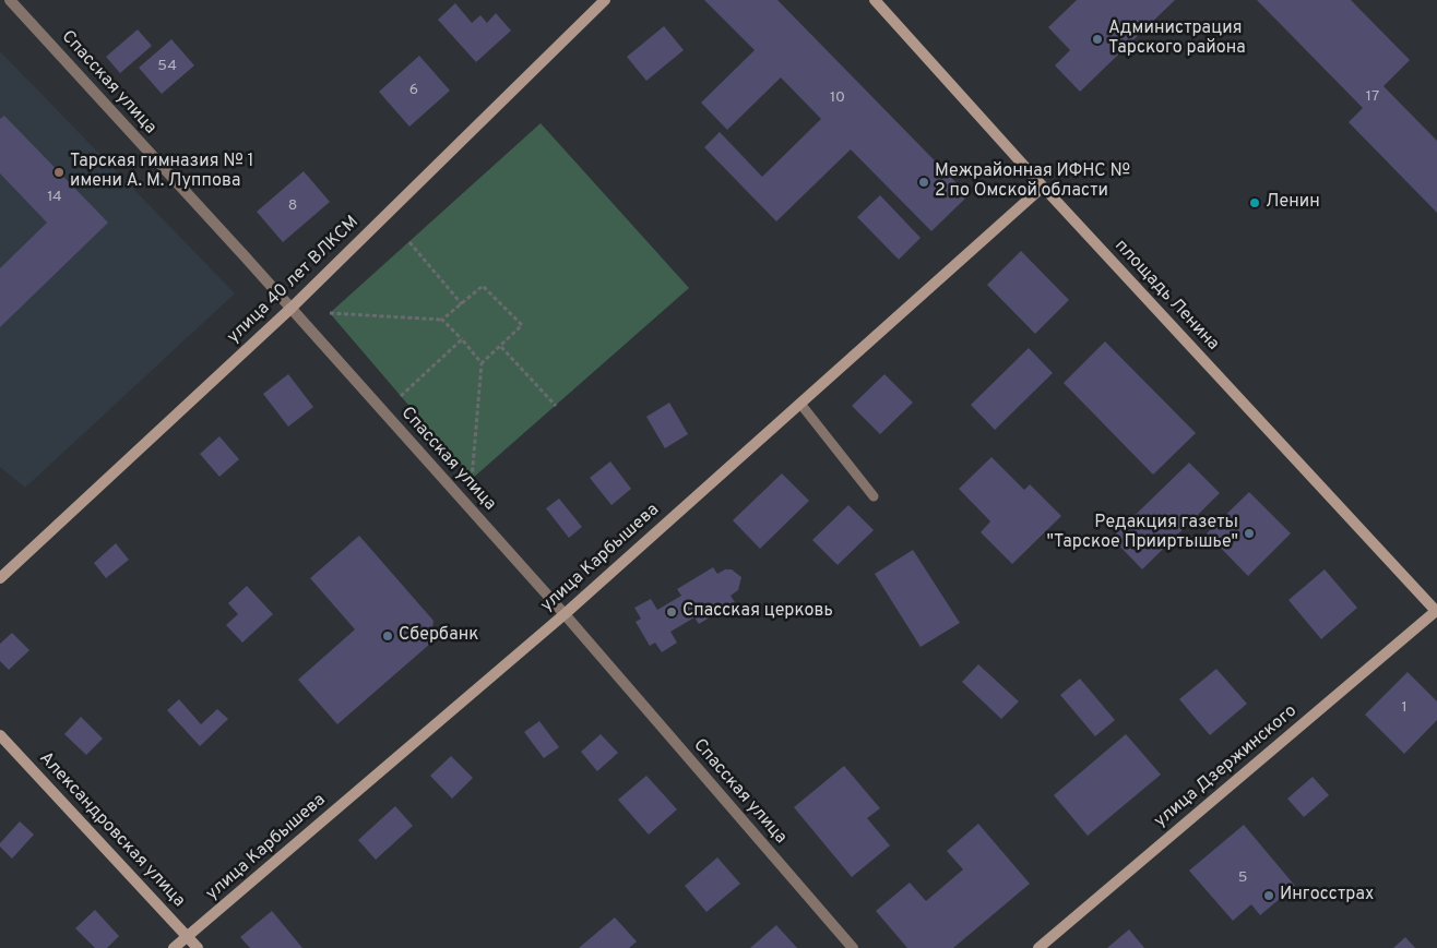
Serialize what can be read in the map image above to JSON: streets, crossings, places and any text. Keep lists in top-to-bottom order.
{
  "streets": {
    "street": [
      "Спасская улица",
      "улица 40 лет ВЛКСМ",
      "площадь Ленина",
      "улица Карбышева",
      "улица Дзержинского",
      "Александровская улица"
    ]
  },
  "crossings": [
    ["Спасская улица", "улица 40 лет ВЛКСМ"],
    ["Спасская улица", "улица Карбышева"],
    ["площадь Ленина", "улица Карбышева"],
    ["площадь Ленина", "улица Дзержинского"],
    ["улица Карбышева", "Александровская улица"]
  ],
  "places": [
    "Администрация Тарского района",
    "Тарская гимназия № 1 имени А. М. Луппова",
    "Межрайонная ИФНС № 2 по Омской области",
    "Ленин",
    "Редакция газеты \"Тарское Прииртышье\"",
    "Спасская церковь",
    "Сбербанк",
    "Ингосстрах"
  ],
  "house_numbers": [
    "54",
    "6",
    "17",
    "10",
    "14",
    "8",
    "1",
    "5"
  ]
}
